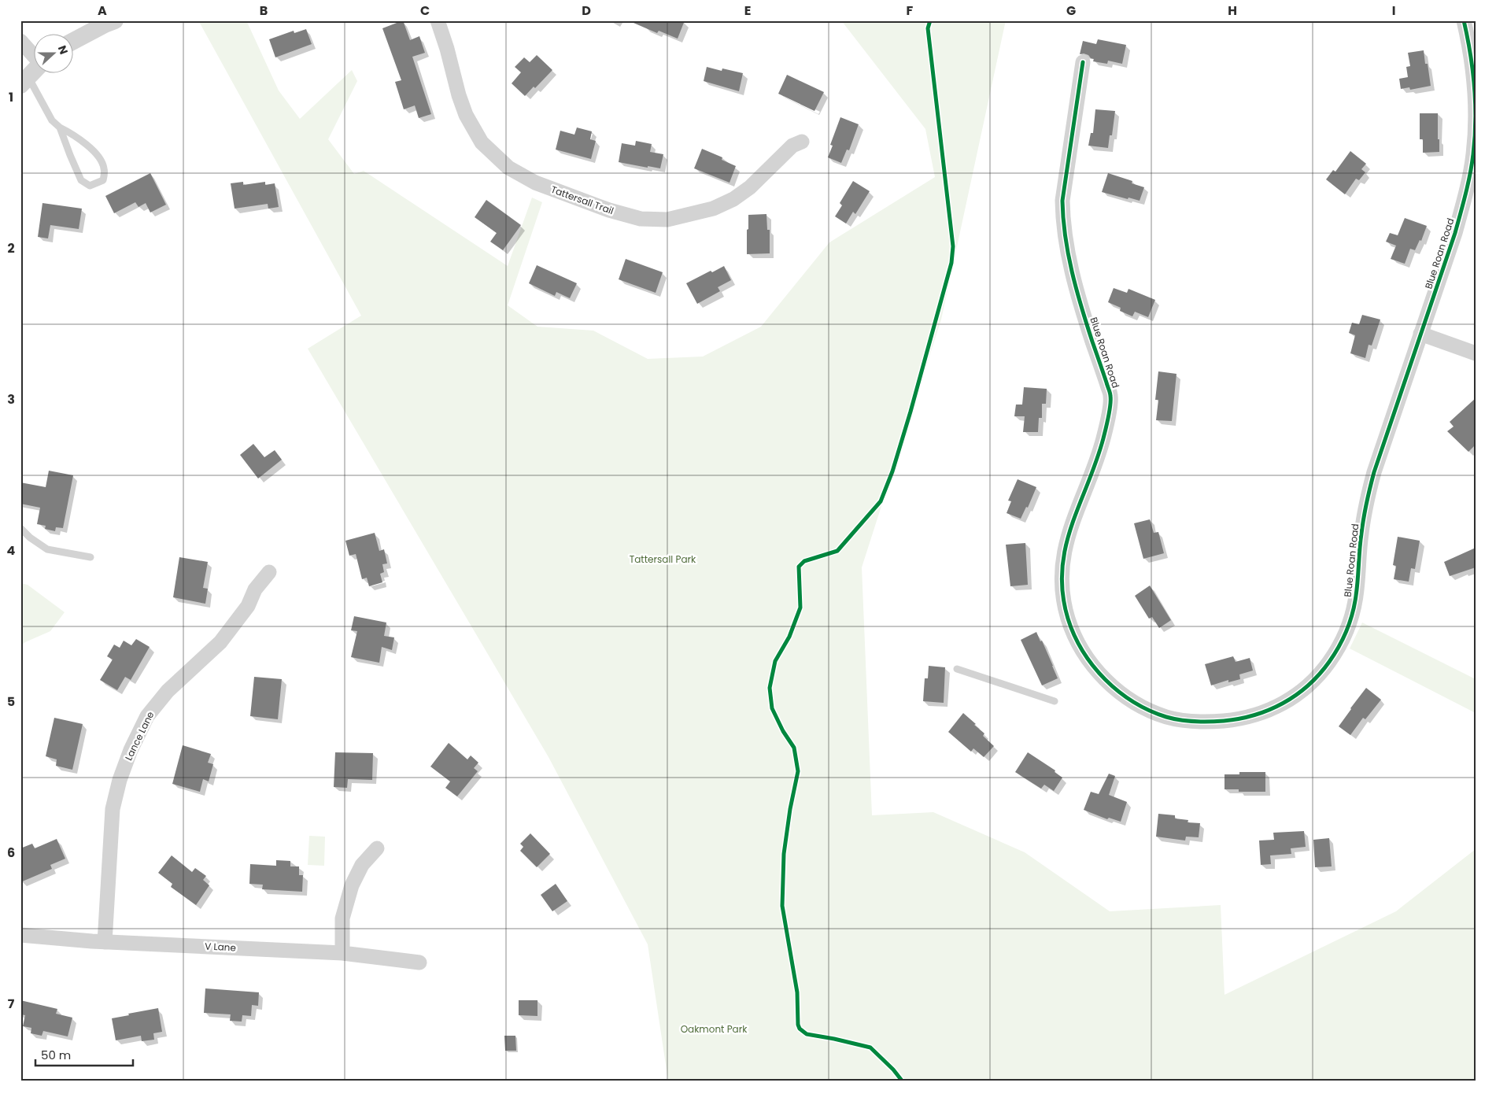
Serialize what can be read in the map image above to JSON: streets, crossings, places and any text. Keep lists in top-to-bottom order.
{
  "streets": {
    "street": [
      "Tattersall Trail",
      "Blue Roan Road",
      "Lance Lane",
      "V Lane"
    ]
  },
  "crossings": [
    ["Lance Lane", "V Lane"]
  ],
  "parks": ["Tattersall Park", "Oakmont Park"],
  "scale_bar": "50 m",
  "north": "right",
  "grid": {
    "columns": [
      "A",
      "B",
      "C",
      "D",
      "E",
      "F",
      "G",
      "H",
      "I"
    ],
    "rows": [
      "1",
      "2",
      "3",
      "4",
      "5",
      "6",
      "7"
    ]
  }
}
